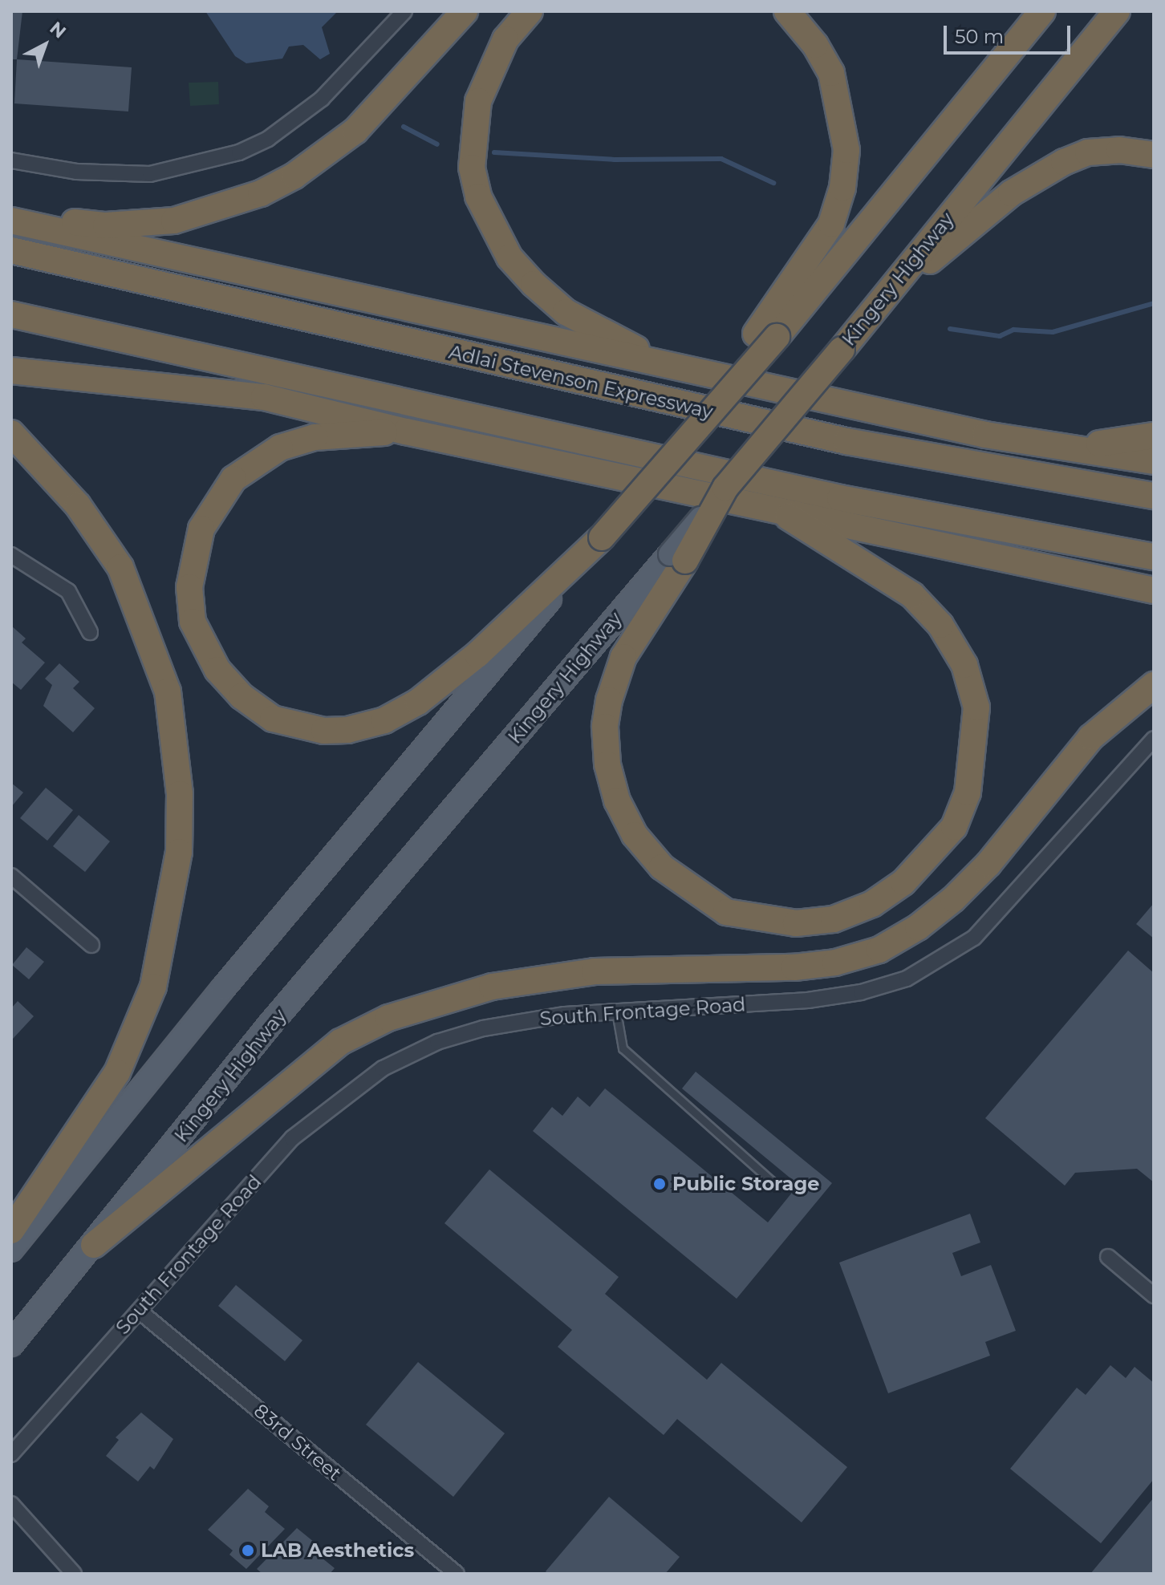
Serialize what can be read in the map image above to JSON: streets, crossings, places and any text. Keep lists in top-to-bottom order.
{
  "streets": {
    "highway": ["Kingery Highway", "Adlai Stevenson Expressway"],
    "street": ["South Frontage Road", "83rd Street"]
  },
  "crossings": [
    ["South Frontage Road", "83rd Street"]
  ],
  "places": ["Public Storage", "LAB Aesthetics"],
  "scale_bar": "50 m",
  "north": "top right"
}
